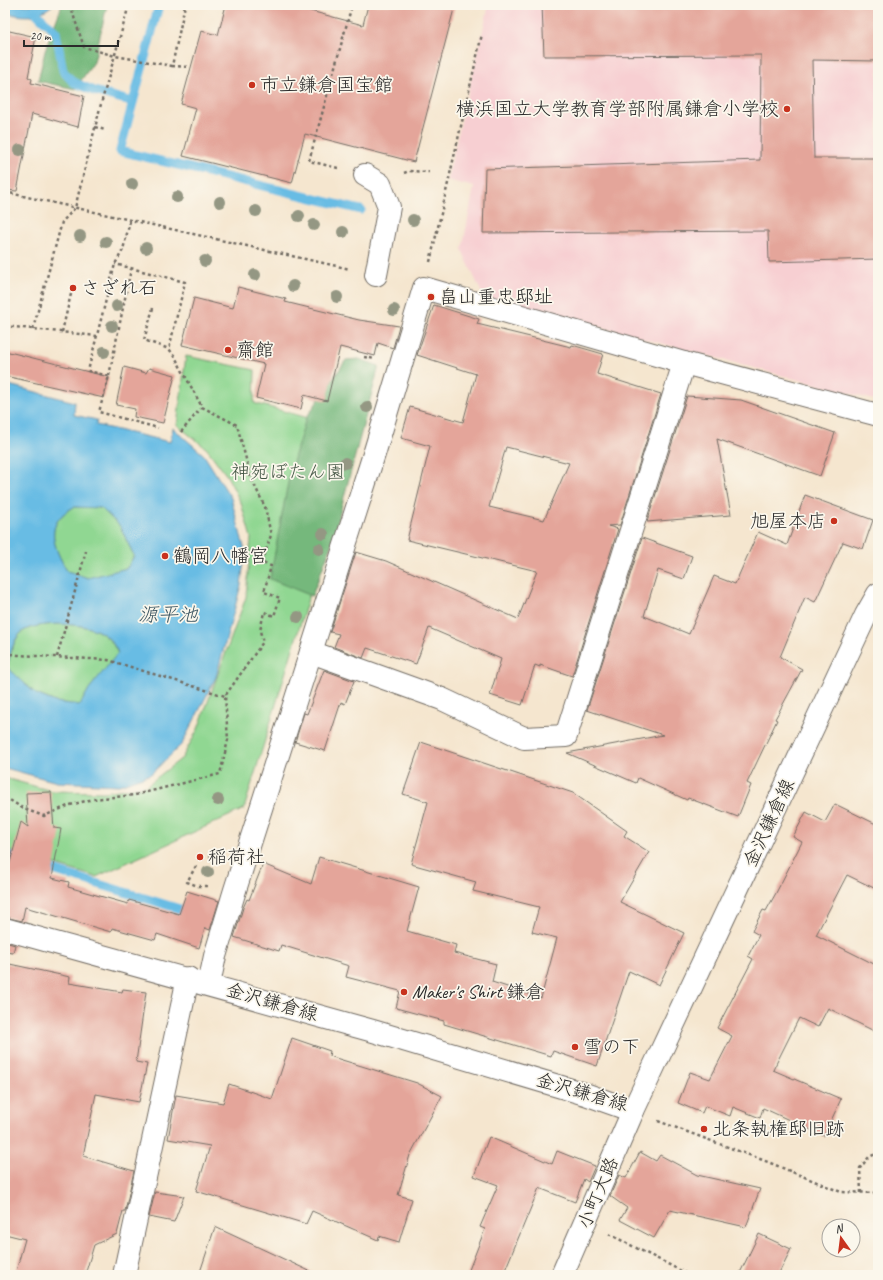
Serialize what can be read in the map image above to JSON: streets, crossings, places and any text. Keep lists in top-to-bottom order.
{
  "streets": {
    "main road": ["金沢鎌倉線", "小町大路"]
  },
  "crossings": [
    ["金沢鎌倉線", "小町大路"]
  ],
  "water": ["源平池"],
  "parks": ["神宛ぼたん園"],
  "places": [
    "市立鎌倉国宝館",
    "横浜国立大学教育学部附属鎌倉小学校",
    "さざれ石",
    "畠山重忠邸址",
    "齋館",
    "旭屋本店",
    "鶴岡八幡宮",
    "稲荷社",
    "Maker's Shirt 鎌倉",
    "雪の下",
    "北条執権邸旧跡"
  ],
  "scale_bar": "20 m",
  "north": "top"
}
